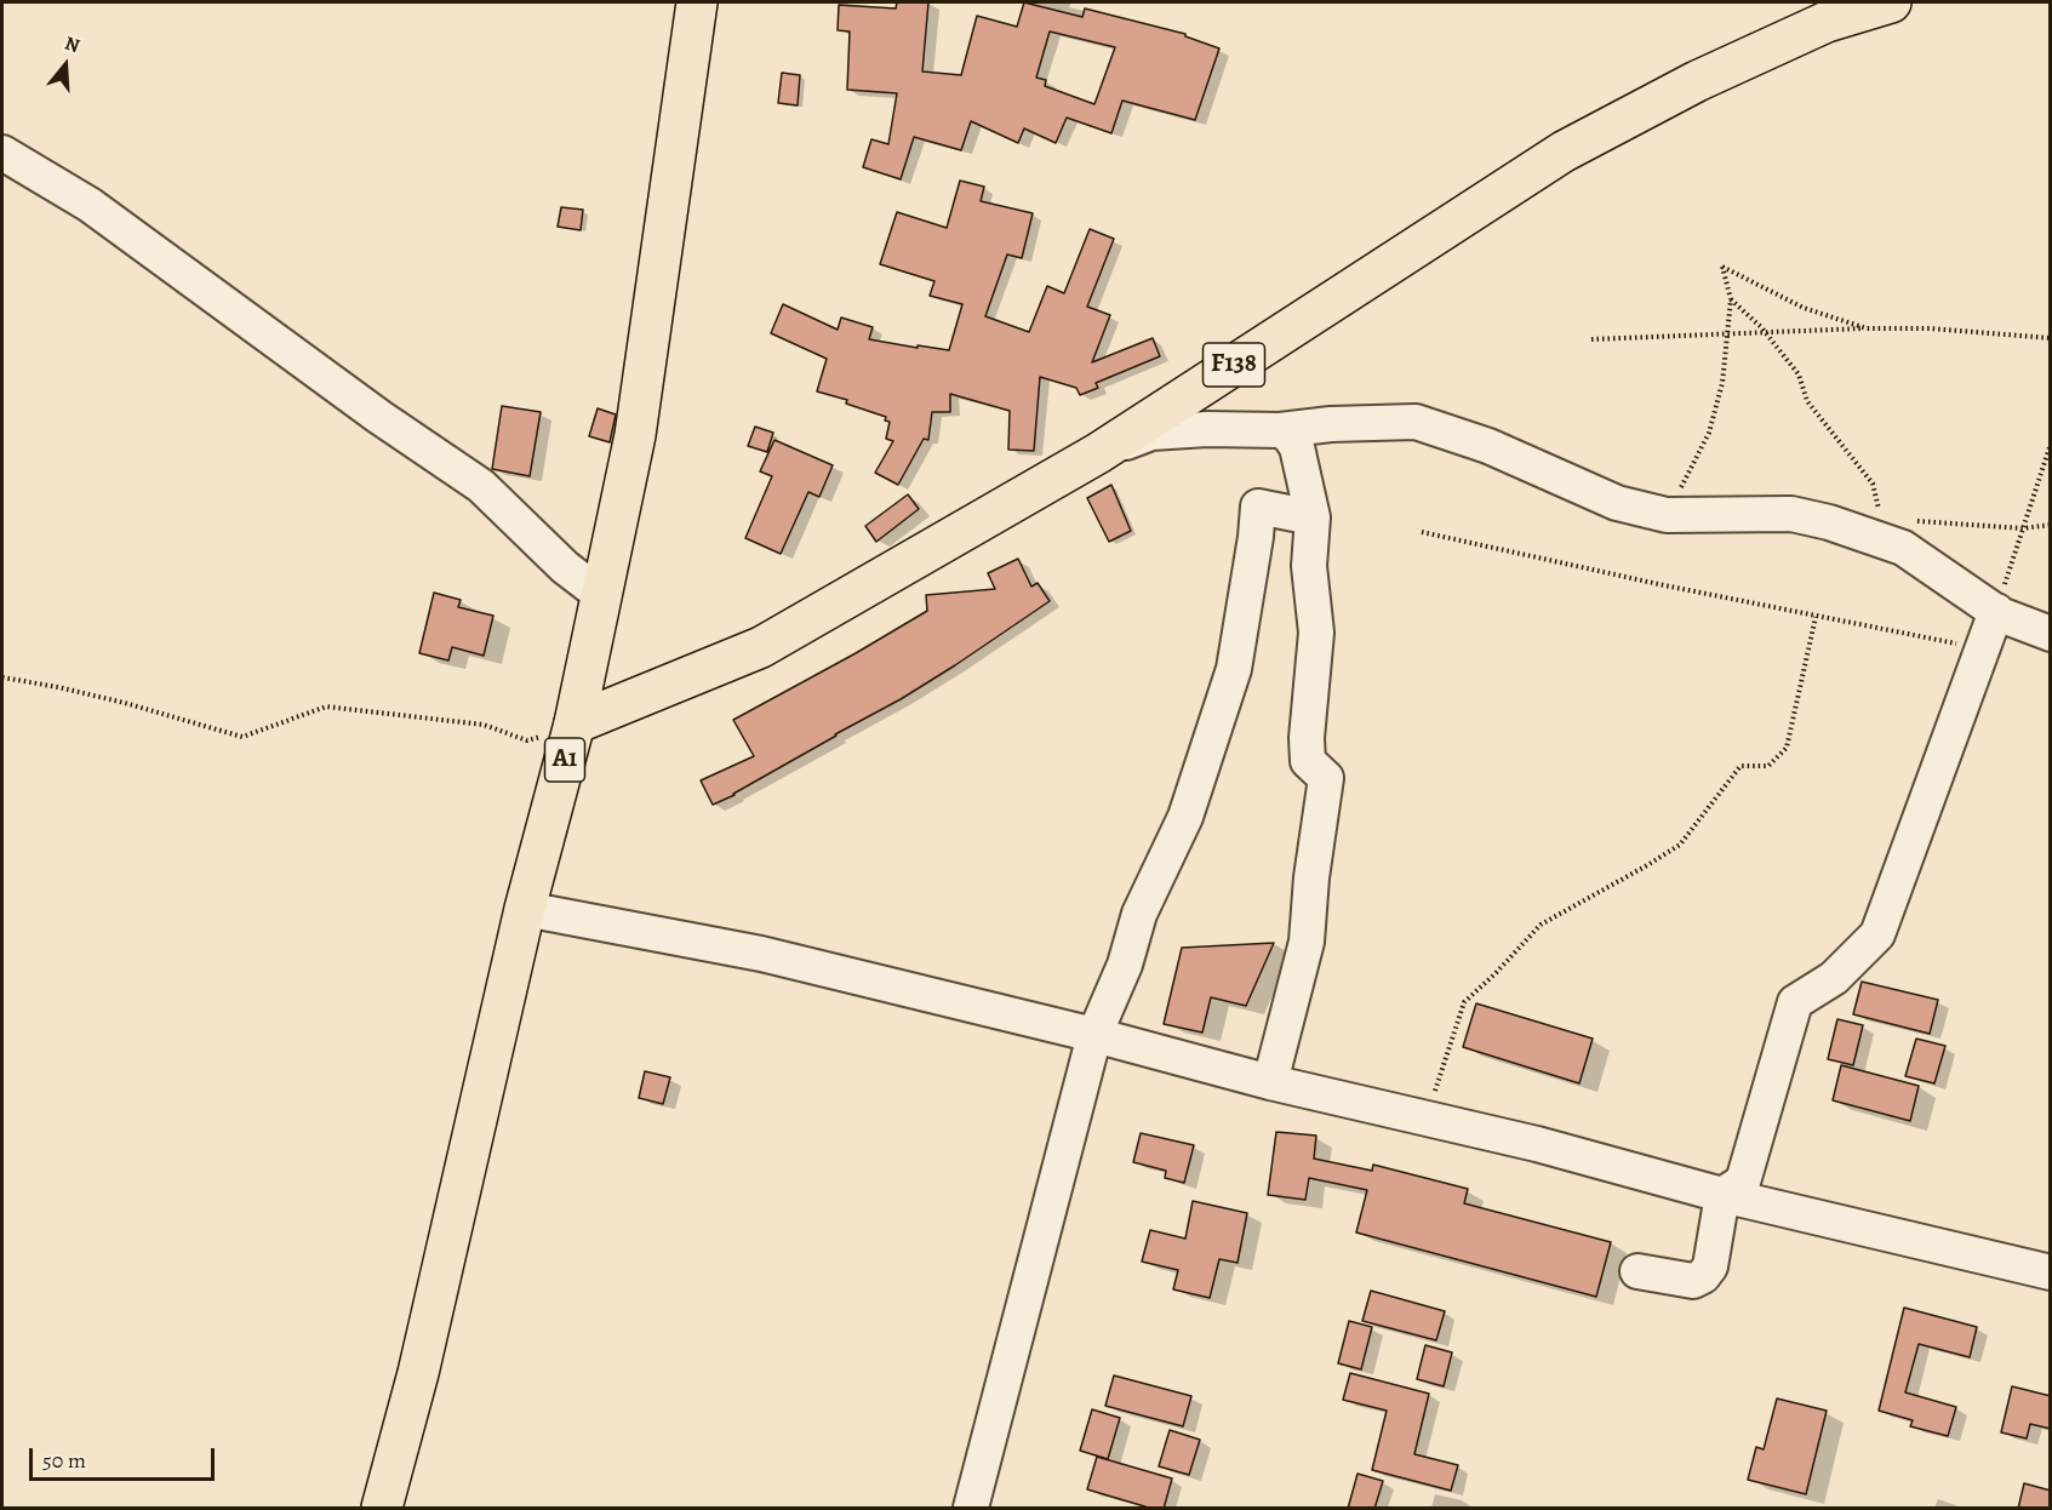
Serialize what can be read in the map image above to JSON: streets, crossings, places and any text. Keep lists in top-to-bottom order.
{
  "streets": {
    "main road": ["F138", "A1"]
  },
  "crossings": [
    ["F138", "A1"]
  ],
  "scale_bar": "50 m",
  "north": "top"
}
